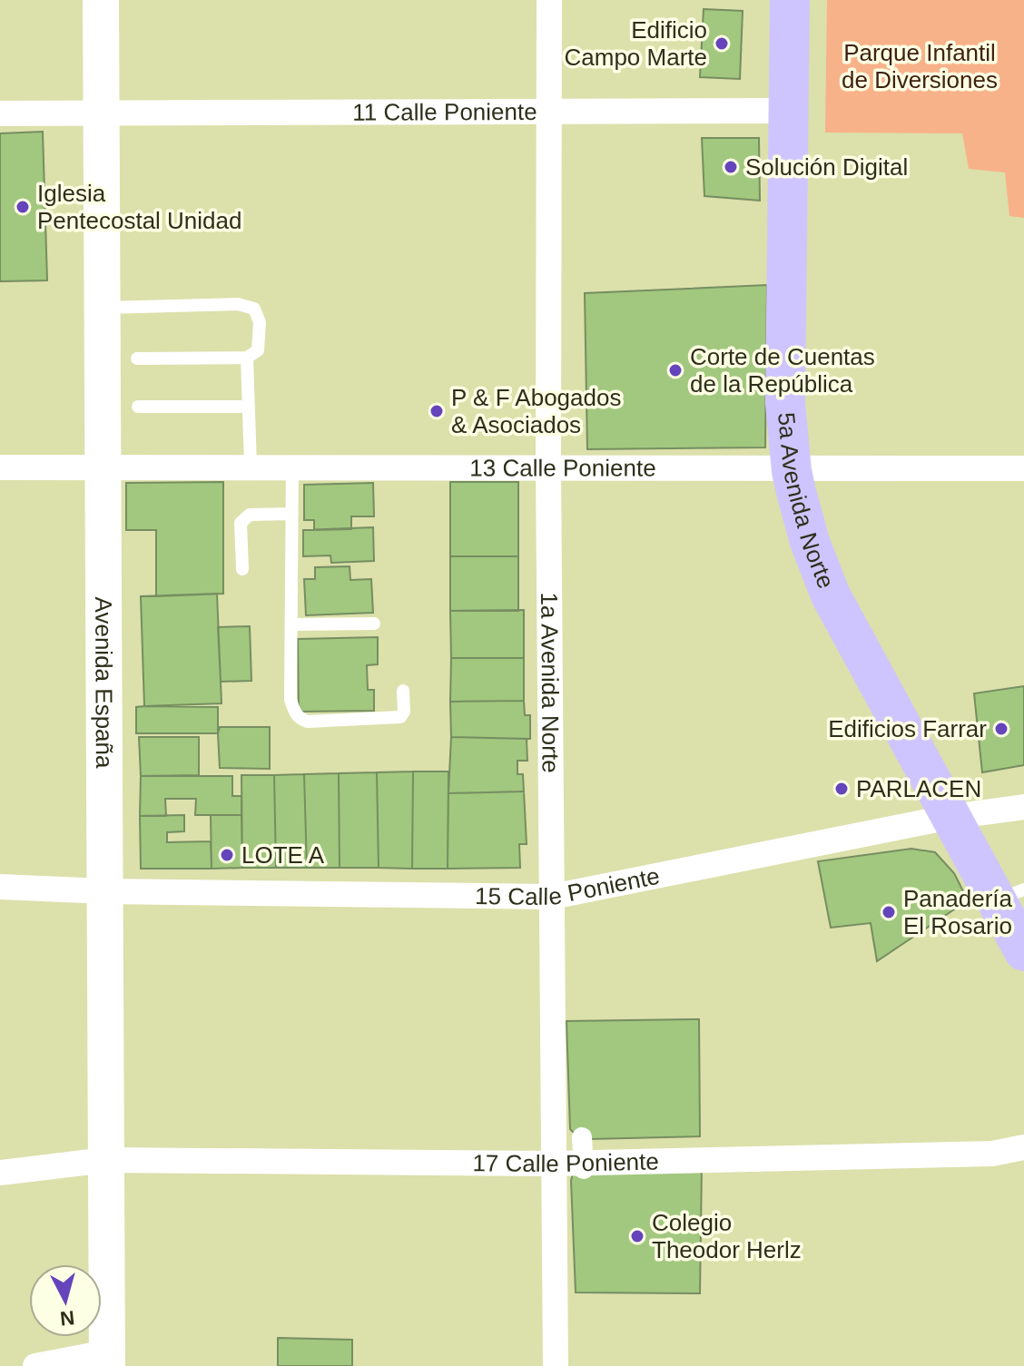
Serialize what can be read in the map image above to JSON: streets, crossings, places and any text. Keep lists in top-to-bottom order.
{
  "streets": {
    "main road": ["5a Avenida Norte", "Avenida España"],
    "street": [
      "11 Calle Poniente",
      "13 Calle Poniente",
      "1a Avenida Norte",
      "15 Calle Poniente",
      "17 Calle Poniente"
    ]
  },
  "crossings": [
    ["11 Calle Poniente", "5a Avenida Norte"],
    ["11 Calle Poniente", "Avenida España"],
    ["11 Calle Poniente", "1a Avenida Norte"],
    ["13 Calle Poniente", "Avenida España"],
    ["13 Calle Poniente", "1a Avenida Norte"],
    ["5a Avenida Norte", "15 Calle Poniente"],
    ["Avenida España", "15 Calle Poniente"],
    ["Avenida España", "17 Calle Poniente"],
    ["1a Avenida Norte", "15 Calle Poniente"],
    ["1a Avenida Norte", "17 Calle Poniente"]
  ],
  "parks": ["Parque Infantil de Diversiones"],
  "places": [
    "Edificio Campo Marte",
    "Solución Digital",
    "Iglesia Pentecostal Unidad",
    "Corte de Cuentas de la República",
    "P & F Abogados & Asociados",
    "Edificios Farrar",
    "PARLACEN",
    "LOTE A",
    "Panadería El Rosario",
    "Colegio Theodor Herlz"
  ],
  "north": "bottom"
}
